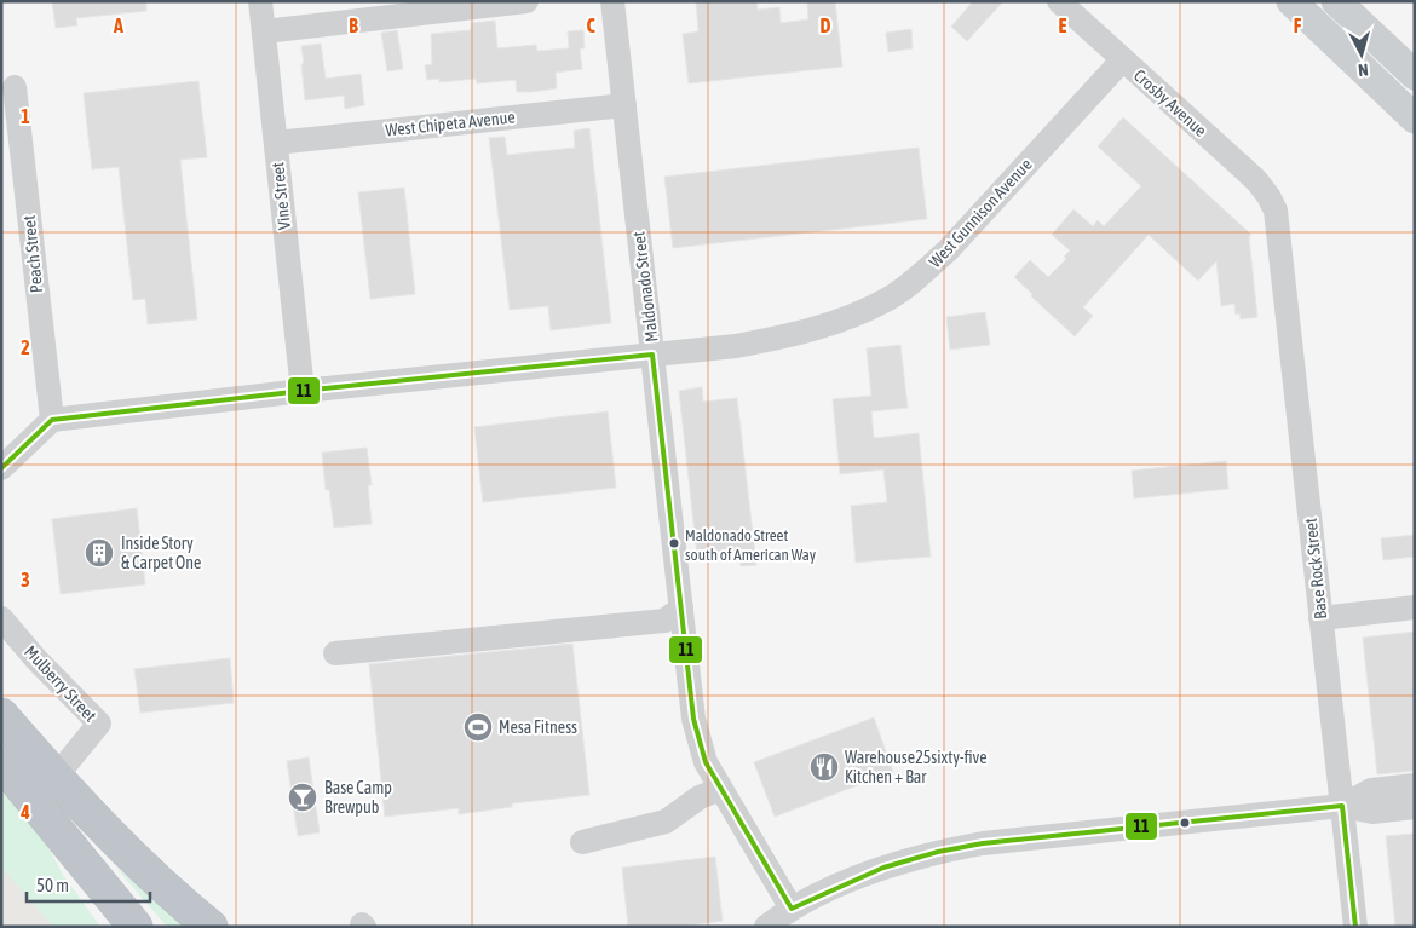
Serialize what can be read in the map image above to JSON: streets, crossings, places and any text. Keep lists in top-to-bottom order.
{
  "streets": {
    "street": [
      "Crosby Avenue",
      "West Chipeta Avenue",
      "Vine Street",
      "West Gunnison Avenue",
      "Peach Street",
      "Maldonado Street",
      "Base Rock Street",
      "Mulberry Street"
    ]
  },
  "crossings": [
    ["Crosby Avenue", "West Gunnison Avenue"],
    ["Crosby Avenue", "Base Rock Street"],
    ["West Chipeta Avenue", "Vine Street"],
    ["West Chipeta Avenue", "Maldonado Street"],
    ["Vine Street", "West Gunnison Avenue"],
    ["West Gunnison Avenue", "Peach Street"],
    ["West Gunnison Avenue", "Maldonado Street"]
  ],
  "places": {
    "other": ["Maldonado Street south of American Way"],
    "building": ["Inside Story & Carpet One"],
    "sports": ["Mesa Fitness"],
    "restaurant": ["Warehouse25sixty-five Kitchen + Bar"],
    "bar": ["Base Camp Brewpub"]
  },
  "lines": ["transit line 11"],
  "scale_bar": "50 m",
  "north": "bottom",
  "grid": {
    "columns": [
      "A",
      "B",
      "C",
      "D",
      "E",
      "F"
    ],
    "rows": [
      "1",
      "2",
      "3",
      "4"
    ]
  }
}
